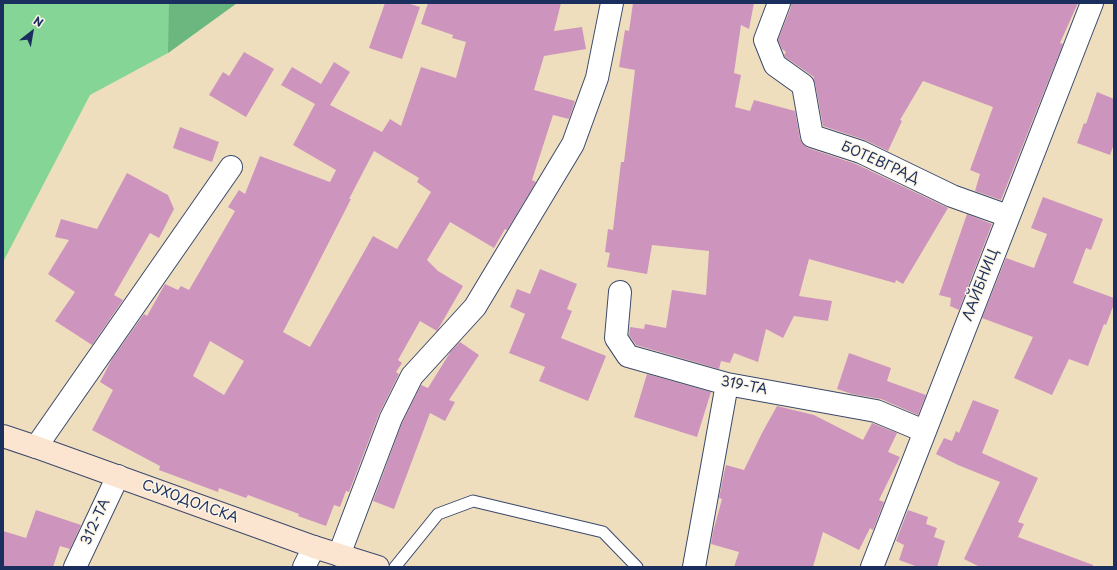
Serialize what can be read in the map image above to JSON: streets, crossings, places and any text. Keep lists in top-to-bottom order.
{
  "streets": {
    "street": [
      "БОТЕВГРАД",
      "ЛАЙБНИЦ",
      "319-ТА",
      "СУХОДОЛСКА",
      "312-ТА"
    ]
  },
  "crossings": [
    ["БОТЕВГРАД", "ЛАЙБНИЦ"],
    ["ЛАЙБНИЦ", "319-ТА"],
    ["СУХОДОЛСКА", "312-ТА"]
  ],
  "north": "top right"
}
